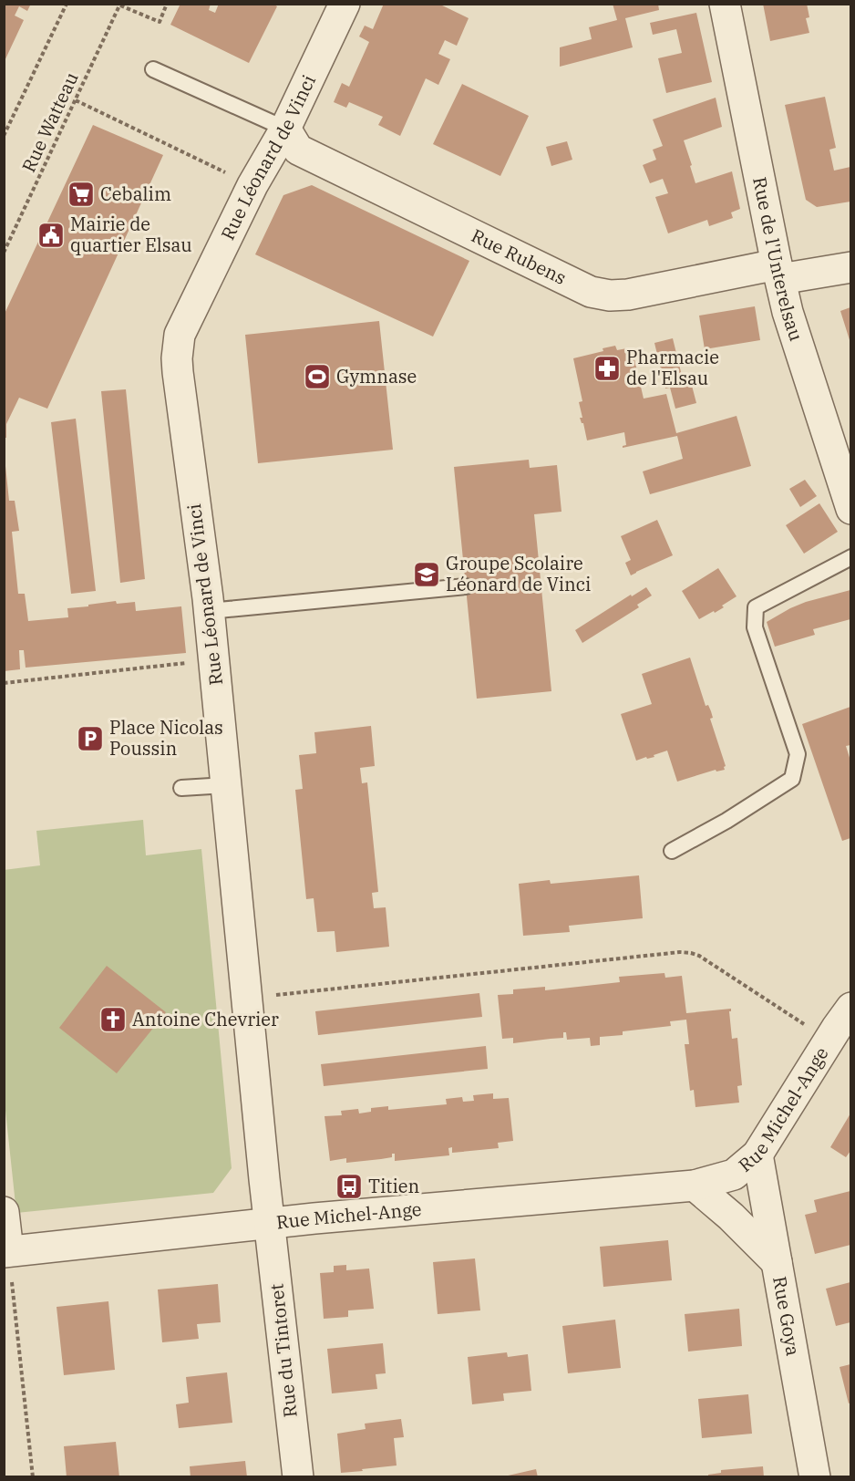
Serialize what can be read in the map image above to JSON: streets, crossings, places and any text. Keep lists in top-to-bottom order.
{
  "streets": {
    "street": [
      "Rue Léonard de Vinci",
      "Rue Rubens",
      "Rue de l'Unterelsau",
      "Rue Michel-Ange",
      "Rue Goya",
      "Rue du Tintoret"
    ],
    "path": ["Rue Watteau"]
  },
  "crossings": [
    ["Rue Léonard de Vinci", "Rue Rubens"],
    ["Rue Léonard de Vinci", "Rue Michel-Ange"],
    ["Rue Léonard de Vinci", "Rue du Tintoret"],
    ["Rue Rubens", "Rue de l'Unterelsau"],
    ["Rue Michel-Ange", "Rue Goya"],
    ["Rue Michel-Ange", "Rue du Tintoret"]
  ],
  "places": {
    "supermarket": ["Cebalim"],
    "public building": ["Mairie de quartier Elsau"],
    "pharmacy": ["Pharmacie de l'Elsau"],
    "sports": ["Gymnase"],
    "school or university": ["Groupe Scolaire Léonard de Vinci"],
    "parking": ["Place Nicolas Poussin"],
    "church": ["Antoine Chevrier"],
    "bus stop": ["Titien"]
  }
}
